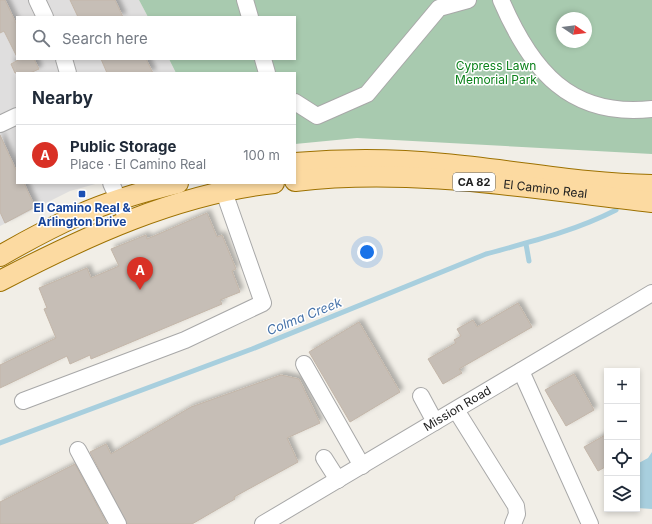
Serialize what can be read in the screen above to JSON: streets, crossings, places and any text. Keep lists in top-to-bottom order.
{
  "streets": {
    "main road": ["CA 82", "El Camino Real"],
    "street": ["Mission Road"]
  },
  "water": ["Colma Creek"],
  "parks": ["Cypress Lawn Memorial Park"],
  "places": {
    "transit": ["El Camino Real & Arlington Drive"]
  },
  "north": "right",
  "page": {
    "search": "Search here",
    "heading": "Nearby",
    "list": [
      {
        "mark": "A",
        "name": "Public Storage",
        "note": "Place · El Camino Real",
        "value": "100 m"
      }
    ],
    "pins": "A",
    "map_buttons": ["+", "−"]
  }
}
